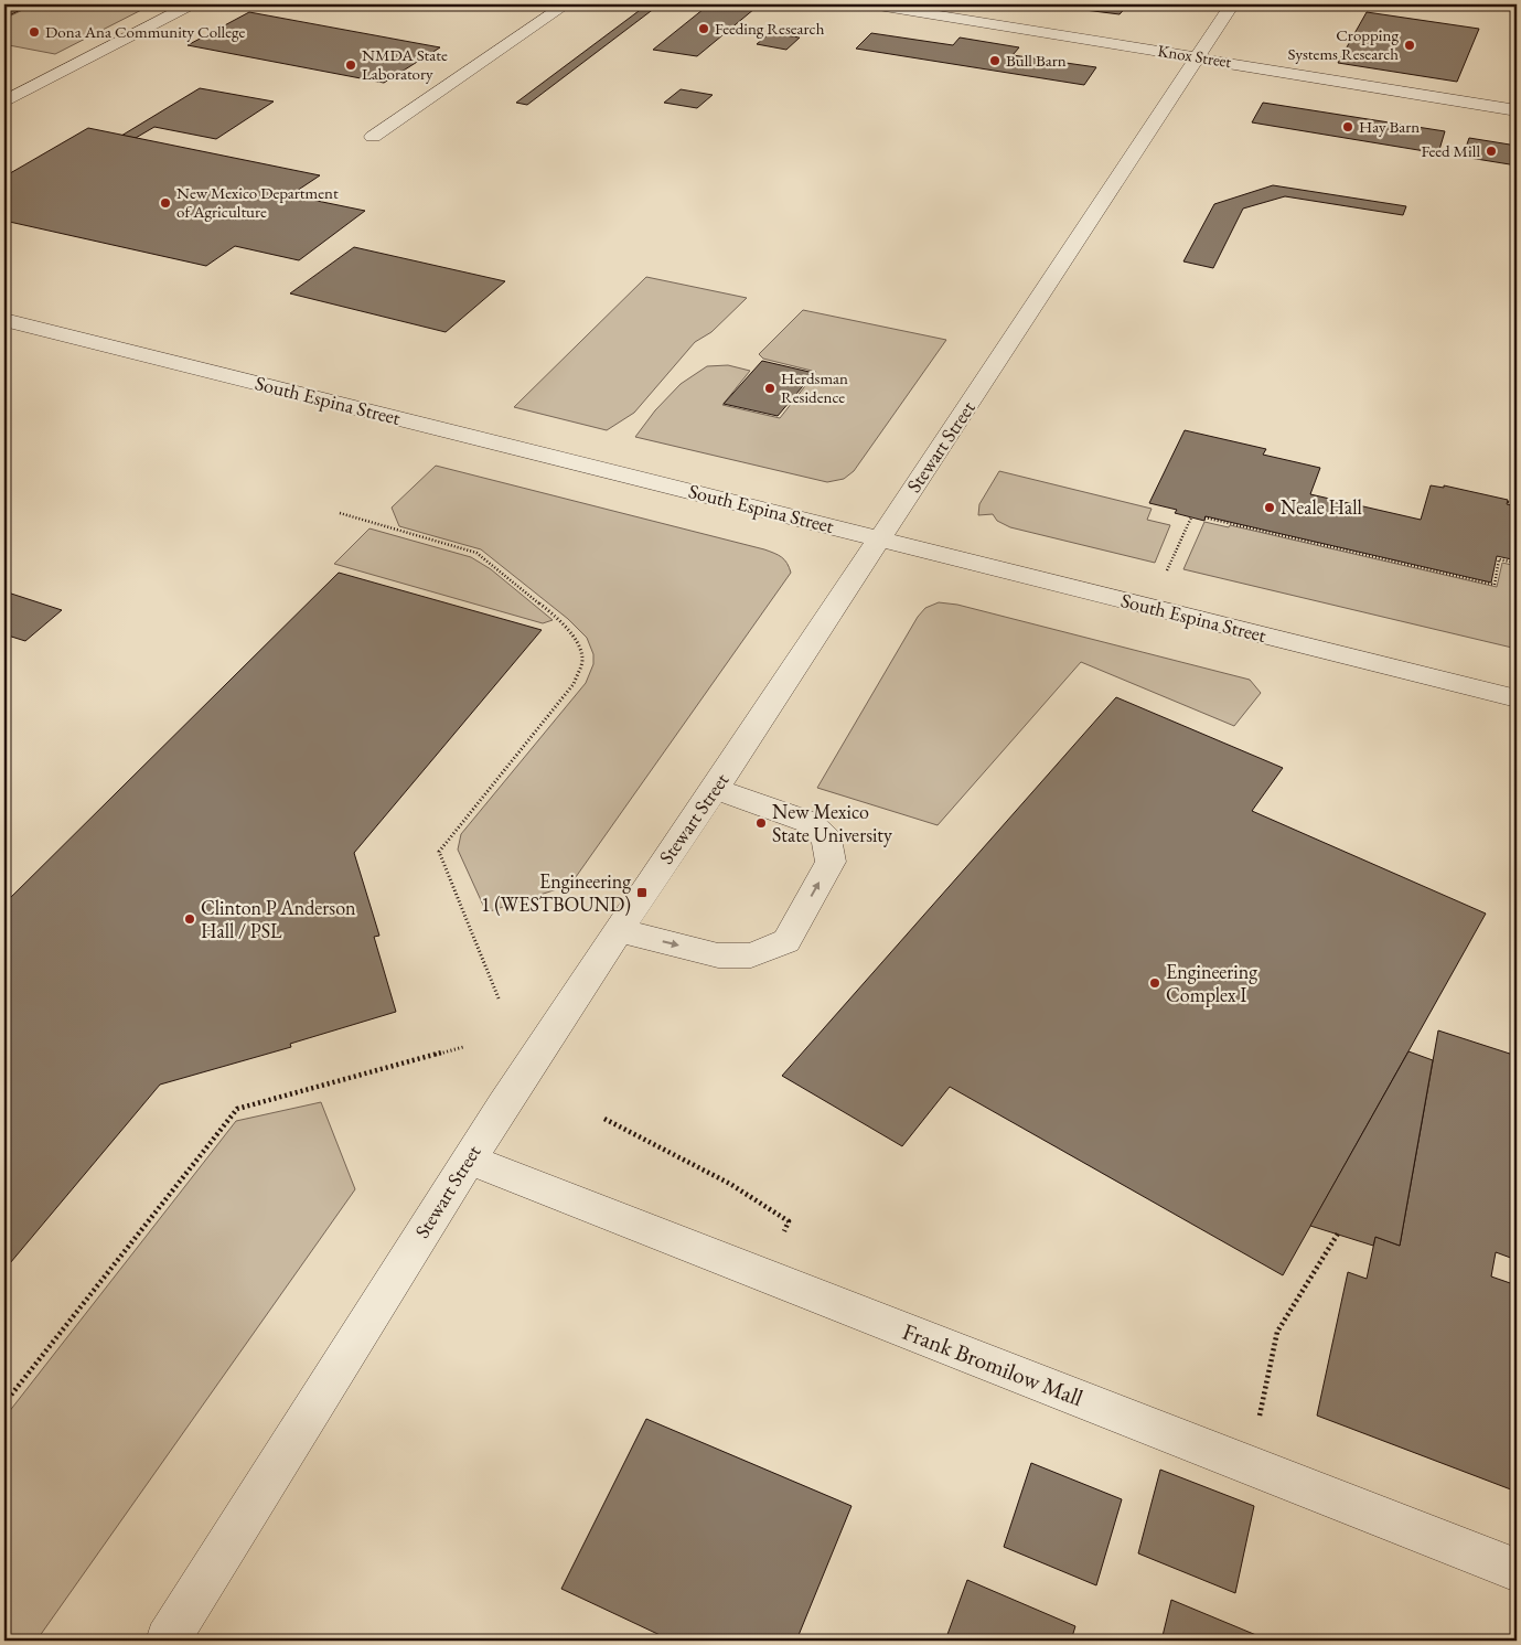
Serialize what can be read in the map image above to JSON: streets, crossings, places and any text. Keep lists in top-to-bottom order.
{
  "streets": {
    "street": [
      "Knox Street",
      "South Espina Street",
      "Stewart Street",
      "Frank Bromilow Mall"
    ]
  },
  "crossings": [
    ["Knox Street", "Stewart Street"],
    ["South Espina Street", "Stewart Street"],
    ["Stewart Street", "Frank Bromilow Mall"]
  ],
  "places": {
    "other": [
      "Feeding Research",
      "Dona Ana Community College",
      "Cropping Systems Research",
      "Bull Barn",
      "NMDA State Laboratory",
      "Hay Barn",
      "Feed Mill",
      "New Mexico Department of Agriculture",
      "Herdsman Residence",
      "Neale Hall",
      "New Mexico State University",
      "Clinton P Anderson Hall / PSL",
      "Engineering Complex I"
    ],
    "transit": ["Engineering 1 (WESTBOUND)"]
  }
}
